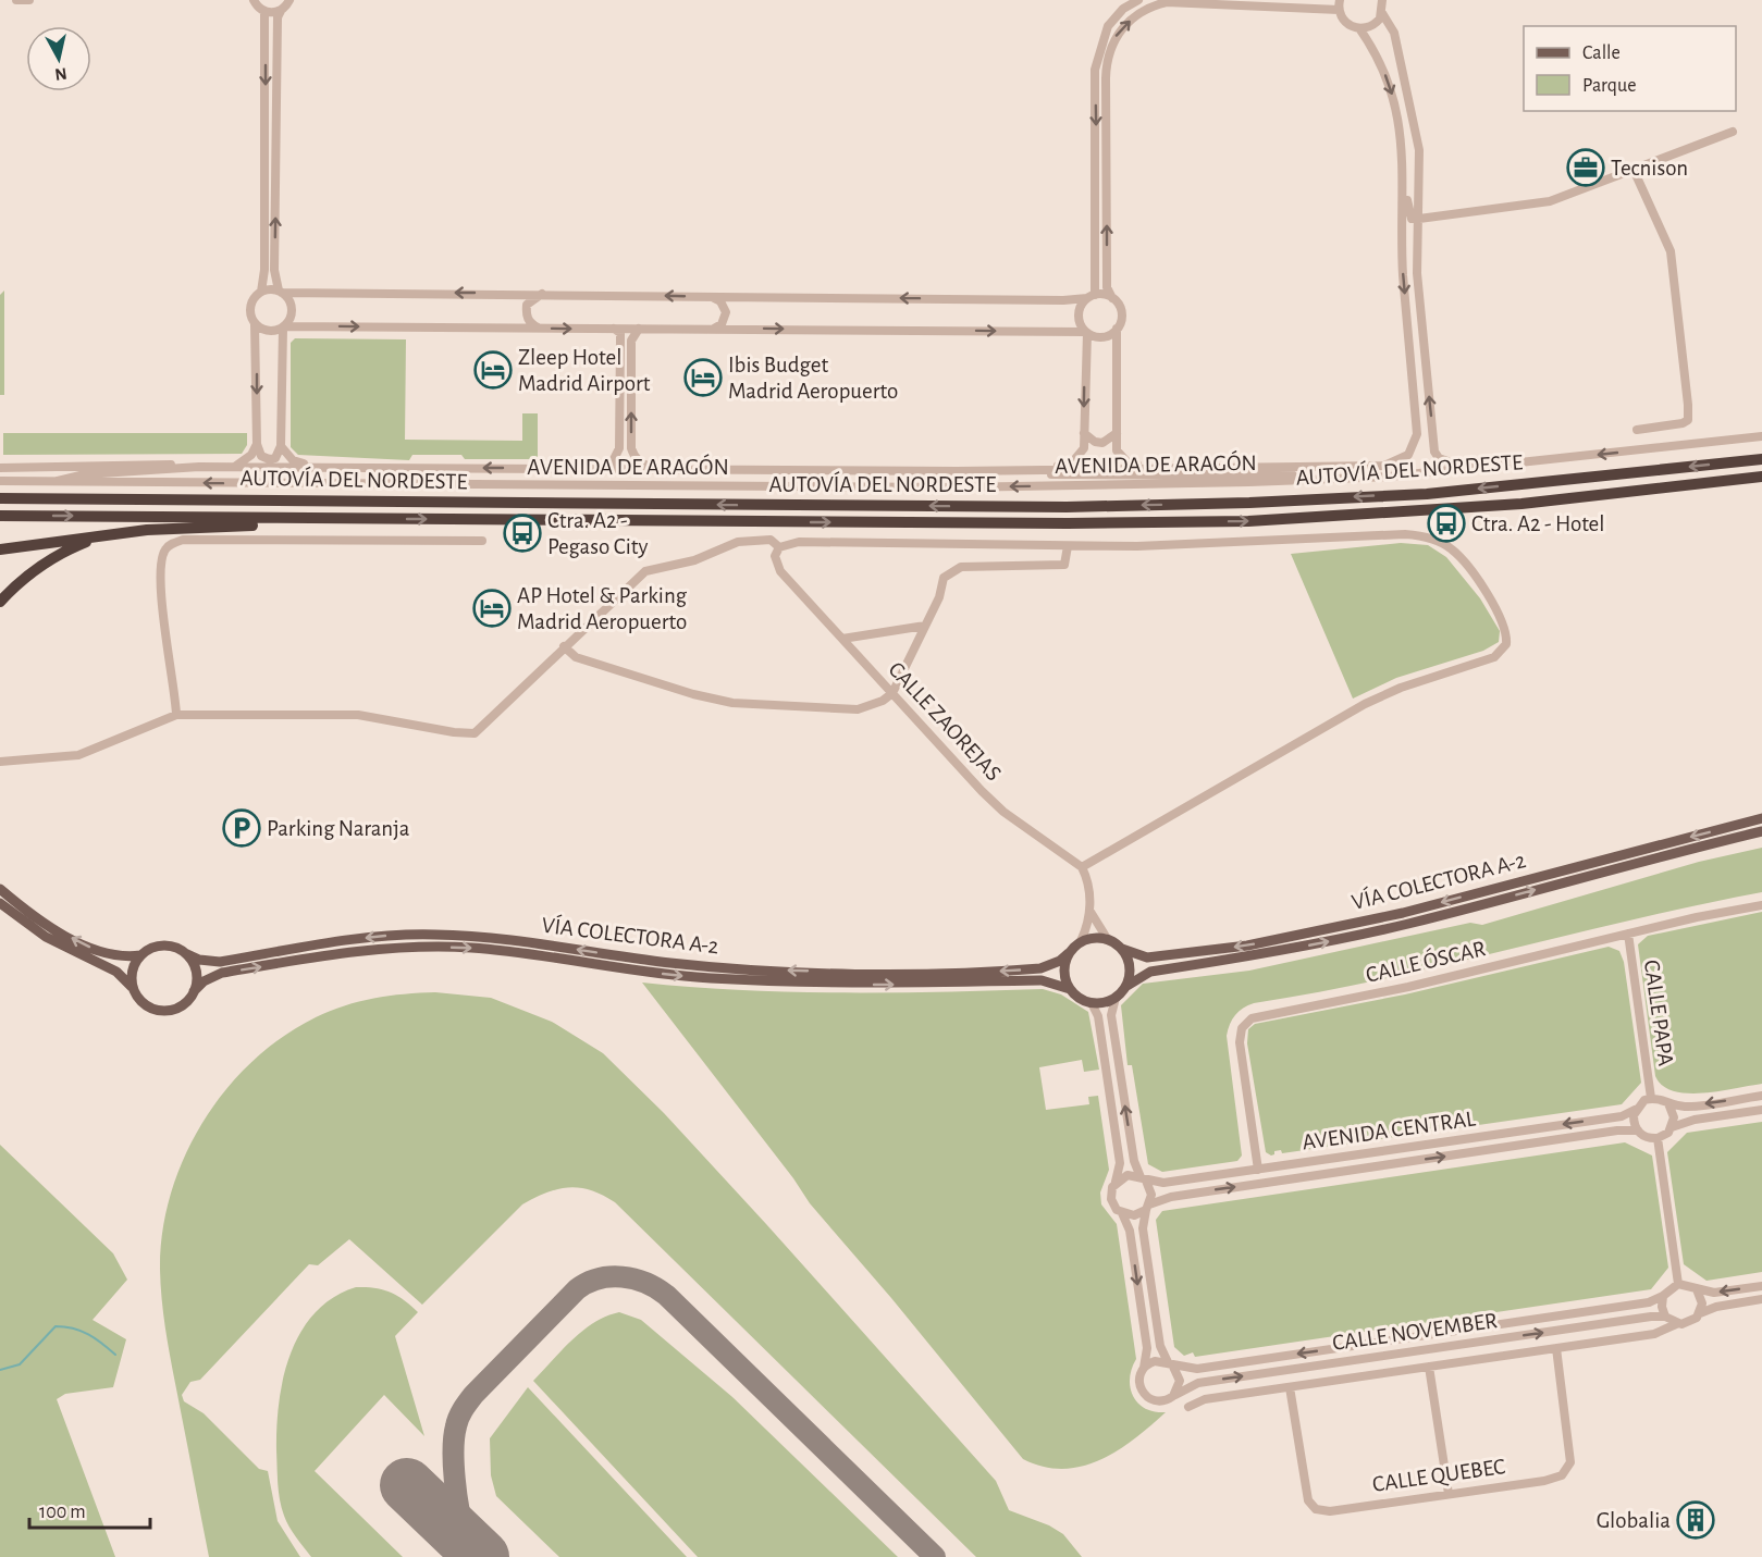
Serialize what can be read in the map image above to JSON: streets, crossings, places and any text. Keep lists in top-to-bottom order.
{
  "streets": {
    "highway": ["AUTOVÍA DEL NORDESTE"],
    "main road": ["VÍA COLECTORA A-2"],
    "street": [
      "AVENIDA DE ARAGÓN",
      "CALLE ZAOREJAS",
      "CALLE ÓSCAR",
      "CALLE PAPA",
      "AVENIDA CENTRAL",
      "CALLE NOVEMBER",
      "CALLE QUEBEC"
    ]
  },
  "crossings": [
    ["CALLE ÓSCAR", "CALLE PAPA"],
    ["CALLE ÓSCAR", "AVENIDA CENTRAL"],
    ["CALLE PAPA", "AVENIDA CENTRAL"],
    ["CALLE NOVEMBER", "CALLE QUEBEC"]
  ],
  "places": {
    "office": ["Tecnison"],
    "hotel": ["Zleep Hotel Madrid Airport", "Ibis Budget Madrid Aeropuerto", "AP Hotel & Parking Madrid Aeropuerto"],
    "bus stop": ["Ctra. A2 - Hotel", "Ctra. A2 - Pegaso City"],
    "parking": ["Parking Naranja"],
    "building": ["Globalia"]
  },
  "legend": ["Calle", "Parque"],
  "scale_bar": "100 m",
  "north": "bottom"
}
